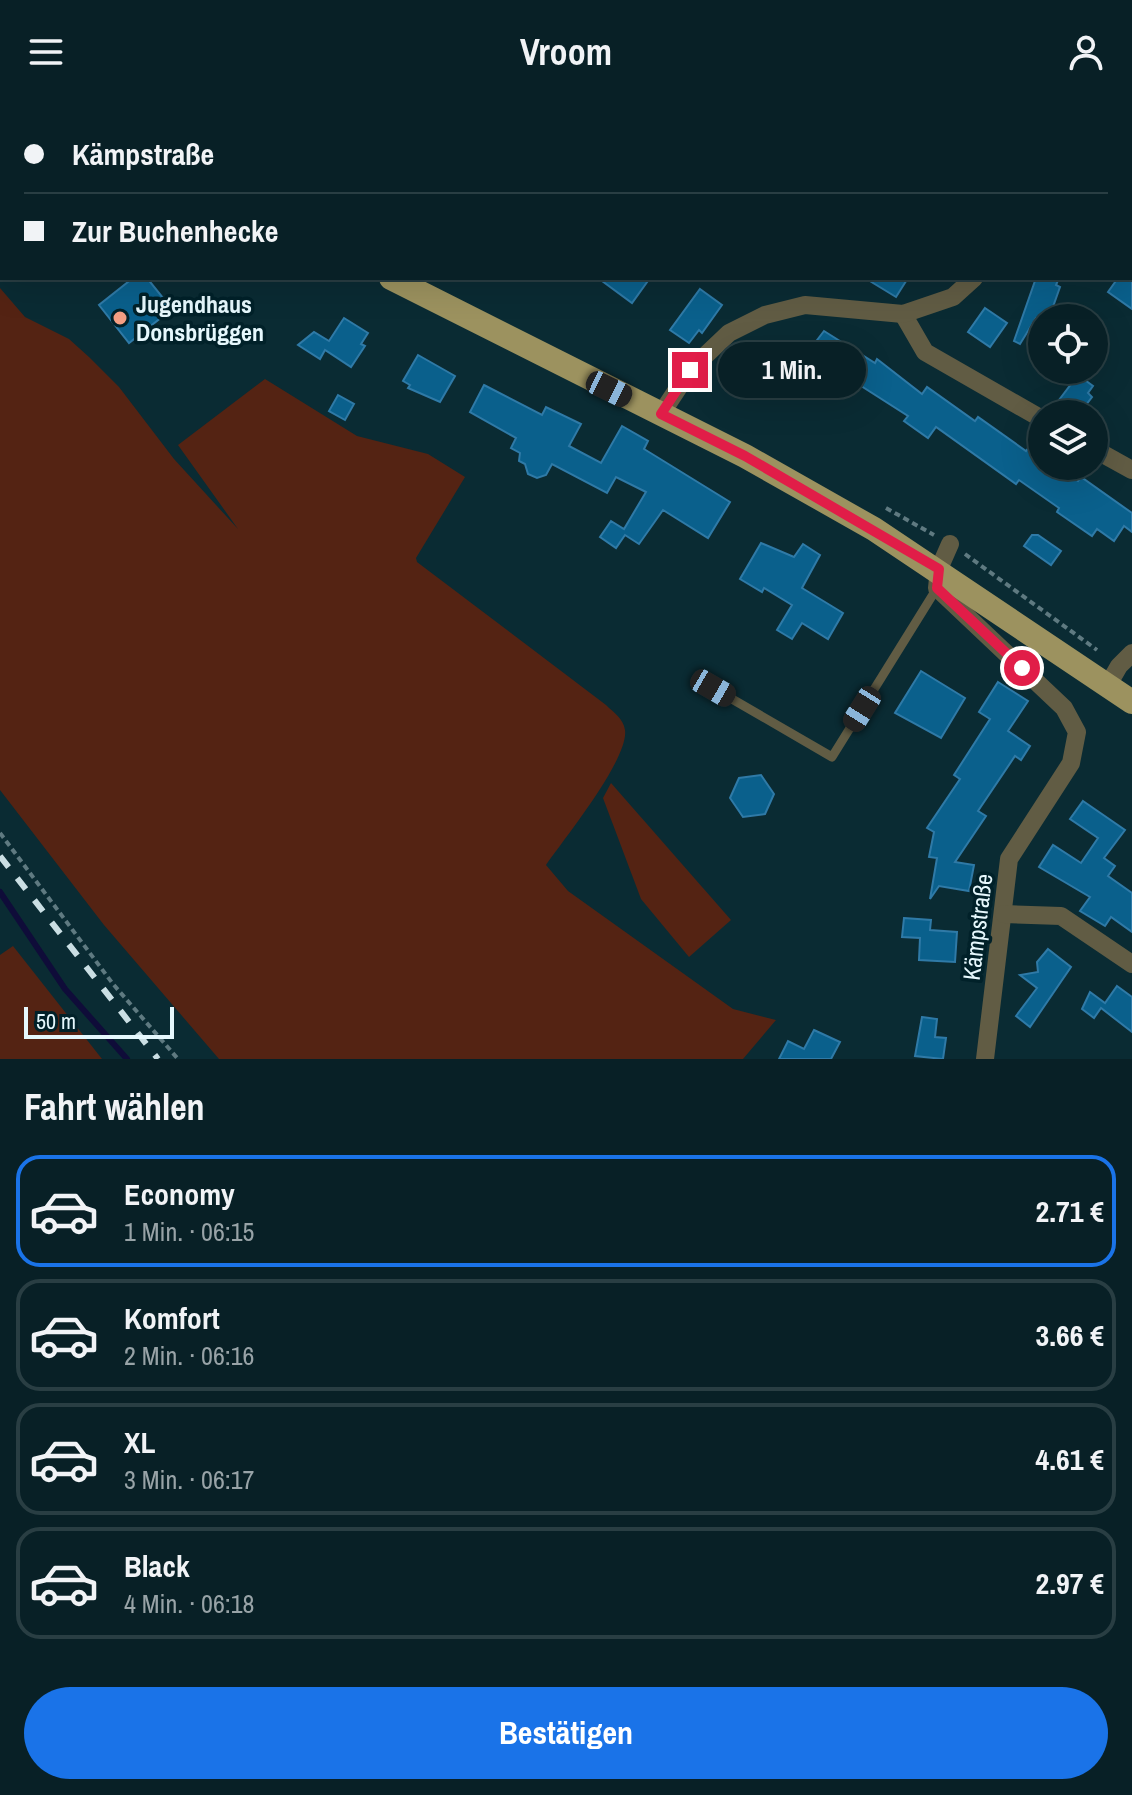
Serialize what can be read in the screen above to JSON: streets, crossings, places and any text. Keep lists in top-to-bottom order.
{
  "streets": {
    "street": ["Kämpstraße"]
  },
  "places": ["Jugendhaus Donsbrüggen"],
  "scale_bar": "50 m",
  "page": {
    "header": "Vroom",
    "banner": ["Kämpstraße", "Zur Buchenhecke"],
    "bubble": "1 Min.",
    "scale": "50 m",
    "heading": "Fahrt wählen",
    "list": [
      {
        "name": "Economy",
        "note": "1 Min. · 06:15",
        "value": "2.71 €"
      },
      {
        "name": "Komfort",
        "note": "2 Min. · 06:16",
        "value": "3.66 €"
      },
      {
        "name": "XL",
        "note": "3 Min. · 06:17",
        "value": "4.61 €"
      },
      {
        "name": "Black",
        "note": "4 Min. · 06:18",
        "value": "2.97 €"
      }
    ],
    "buttons": "Bestätigen"
  }
}
